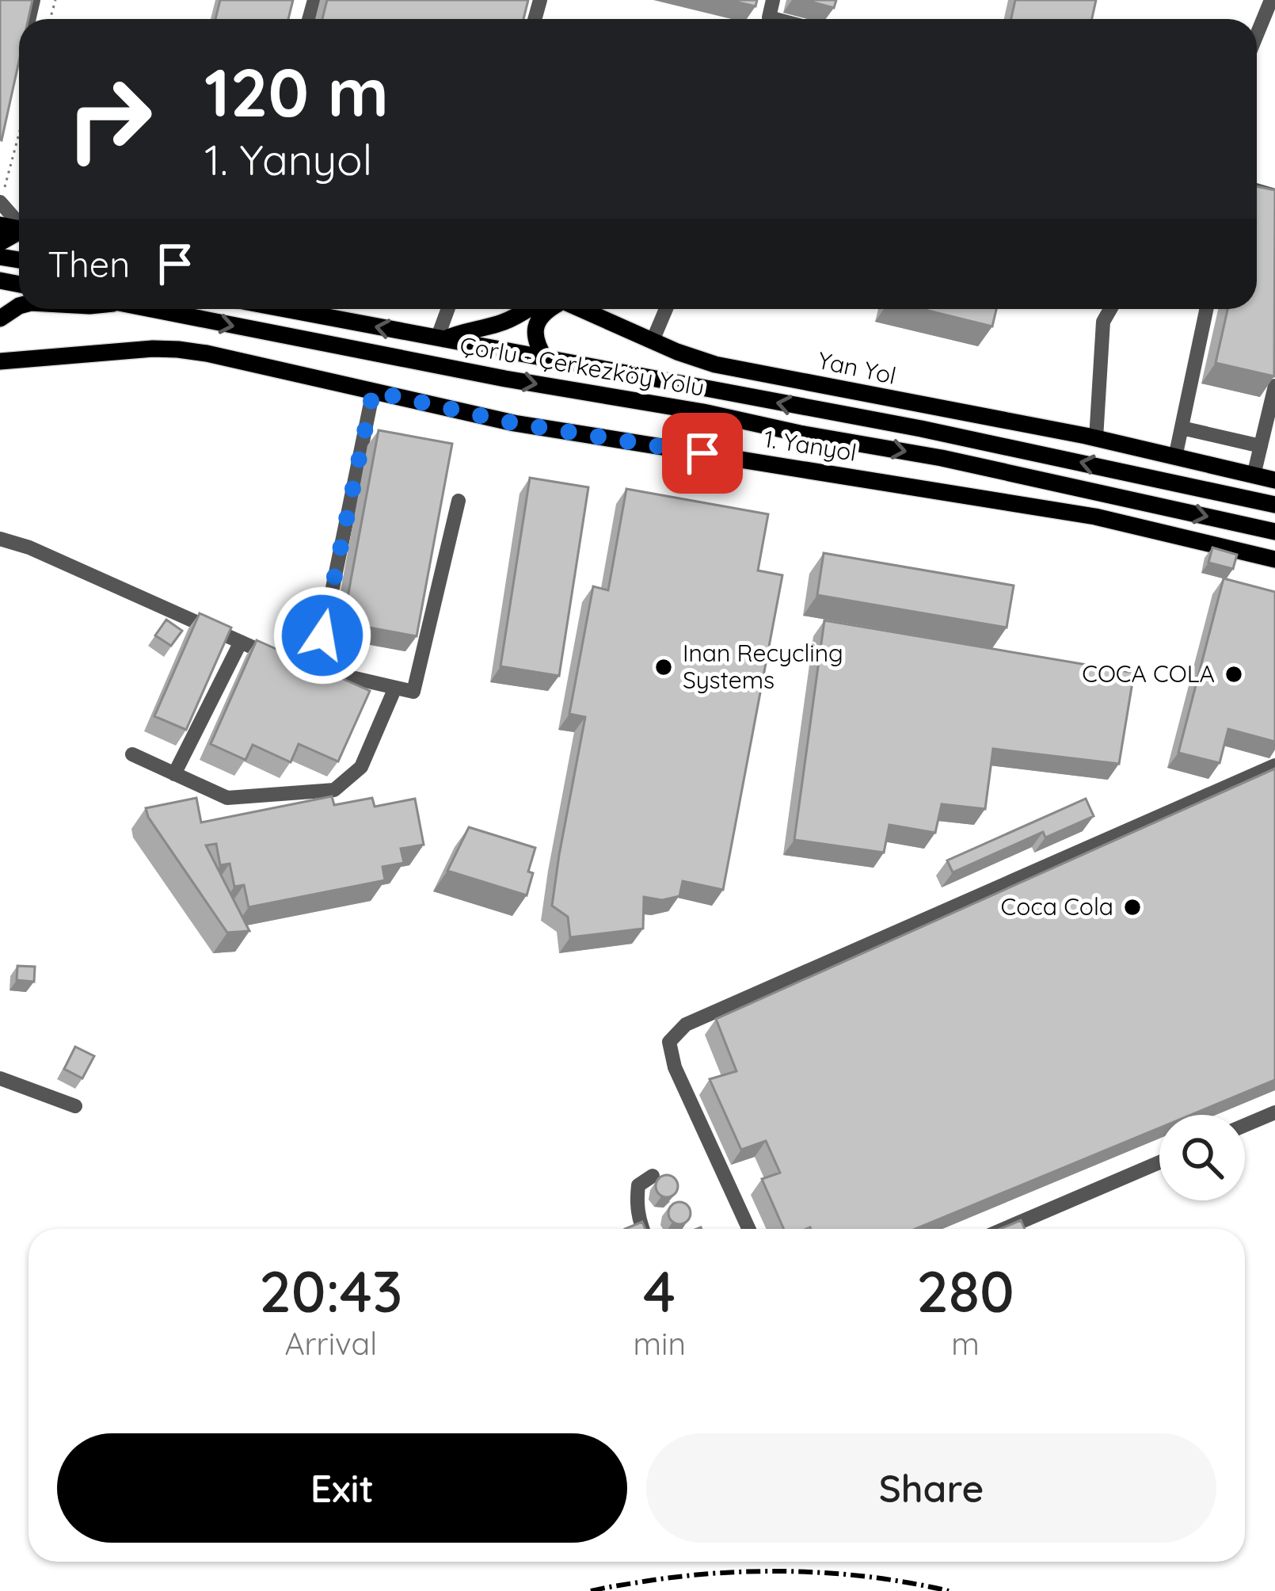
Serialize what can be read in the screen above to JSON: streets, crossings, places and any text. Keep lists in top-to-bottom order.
{
  "streets": {
    "main road": ["Çorlu - Çerkezköy Yolu", "Yan Yol", "1. Yanyol"]
  },
  "places": ["Inan Recycling Systems", "COCA COLA", "Coca Cola"],
  "page": {
    "turn": ["120 m", "1. Yanyol"],
    "then": "Then",
    "eta": [
      "20:43",
      "Arrival",
      "4",
      "min",
      "280",
      "m"
    ],
    "buttons": ["Exit", "Share"]
  }
}
